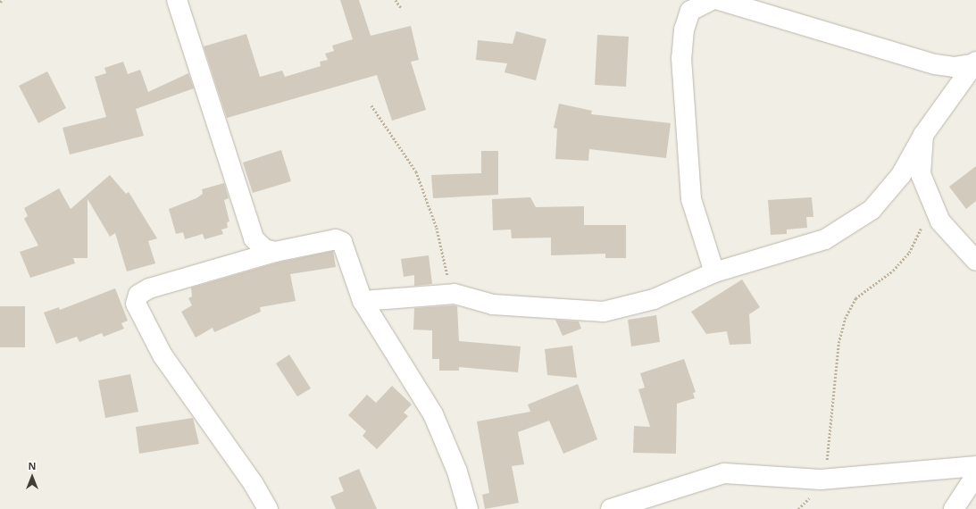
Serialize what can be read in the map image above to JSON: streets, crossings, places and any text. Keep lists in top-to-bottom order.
{
  "north": "top"
}
